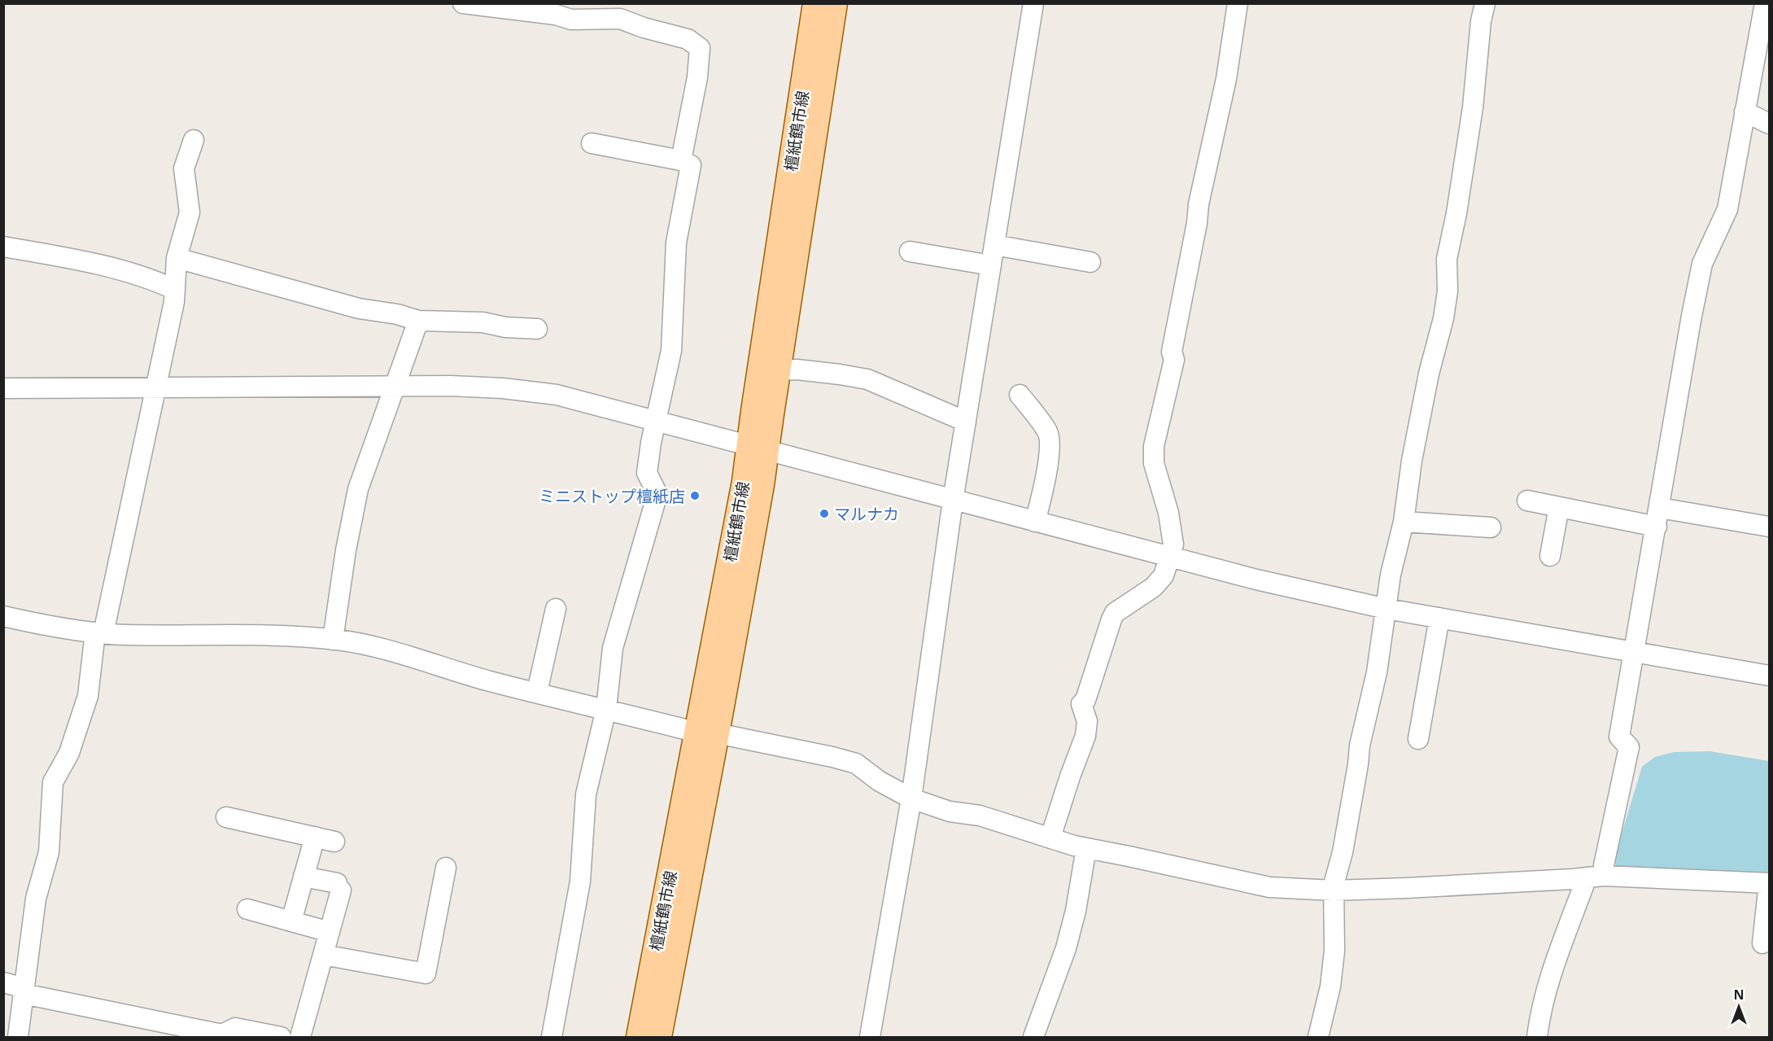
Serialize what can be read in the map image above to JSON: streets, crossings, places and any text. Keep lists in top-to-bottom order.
{
  "streets": {
    "main road": ["檀紙鶴市線"]
  },
  "places": ["ミニストップ檀紙店", "マルナカ"],
  "north": "top"
}
